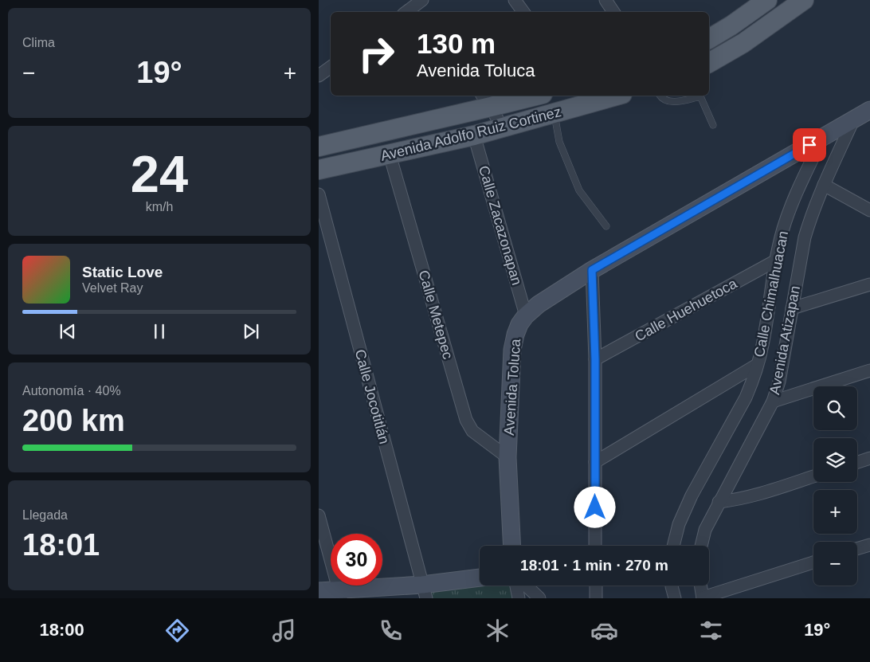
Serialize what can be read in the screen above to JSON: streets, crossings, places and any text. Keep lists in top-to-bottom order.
{
  "streets": {
    "main road": ["Avenida Adolfo Ruiz Cortinez"],
    "street": [
      "Calle Zacazonapan",
      "Calle Chimalhuacan",
      "Calle Huehuetoca",
      "Calle Metepec",
      "Avenida Atizapan",
      "Avenida Toluca",
      "Calle Jocotitlán"
    ]
  },
  "crossings": [
    ["Avenida Adolfo Ruiz Cortinez", "Calle Zacazonapan"],
    ["Avenida Adolfo Ruiz Cortinez", "Calle Metepec"],
    ["Calle Zacazonapan", "Avenida Toluca"],
    ["Calle Chimalhuacan", "Calle Huehuetoca"],
    ["Calle Chimalhuacan", "Avenida Toluca"],
    ["Calle Metepec", "Avenida Toluca"],
    ["Avenida Atizapan", "Avenida Toluca"]
  ],
  "page": {
    "tile": [
      "Clima",
      ["24", "km/h"],
      ["Autonomía · 40%", "200 km"],
      ["Llegada", "18:01"]
    ],
    "turn": ["130 m", "Avenida Toluca"],
    "heat": ["−", "19°", "+"],
    "song": ["Static Love", "Velvet Ray"],
    "map_buttons": ["+", "−"],
    "limit": "30",
    "trip": "18:01 · 1 min · 270 m",
    "tabs": ["18:00", "19°"]
  }
}
